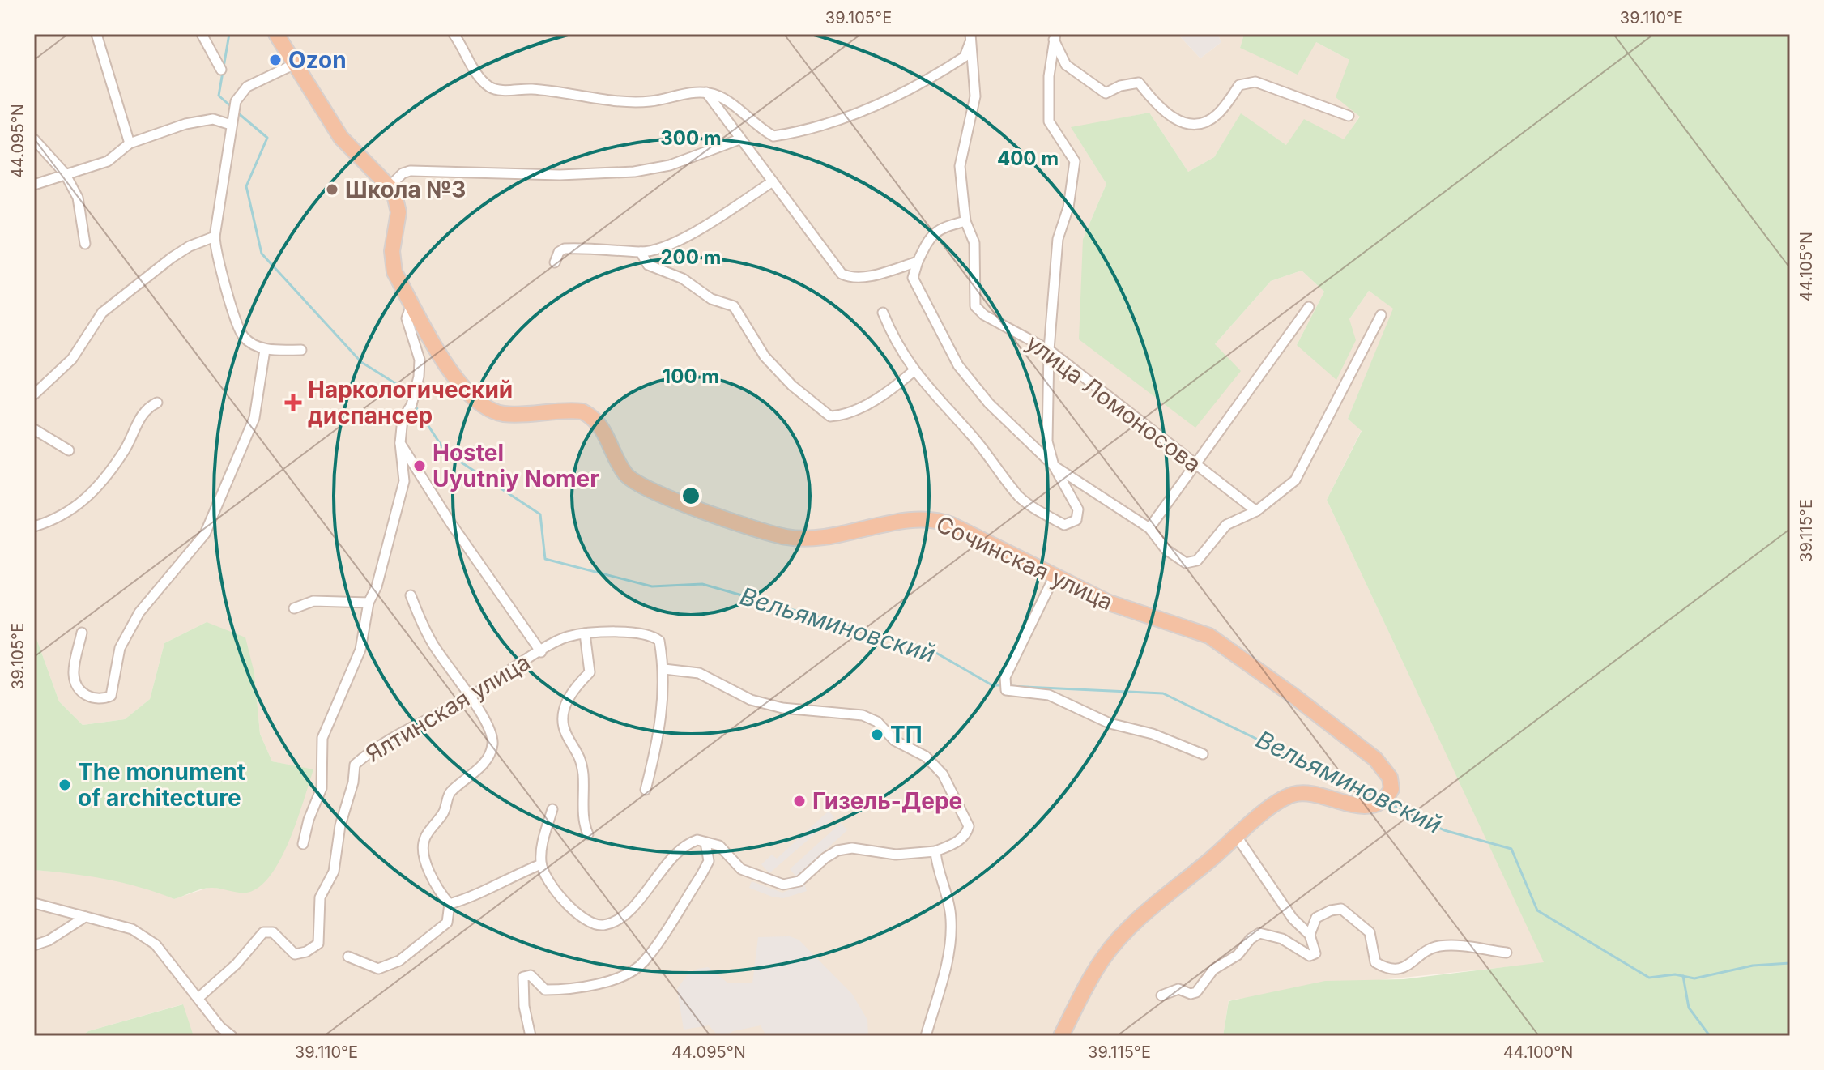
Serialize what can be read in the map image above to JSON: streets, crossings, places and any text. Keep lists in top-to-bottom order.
{
  "streets": {
    "highway": ["Сочинская улица"],
    "street": ["улица Ломоносова", "Ялтинская улица"]
  },
  "water": ["Вельяминовский"],
  "places": {
    "other": [
      "Ozon",
      "Школа №3",
      "Hostel Uyutniy Nomer",
      "ТП",
      "The monument of architecture",
      "Гизель-Дере"
    ],
    "health": ["Наркологический диспансер"]
  },
  "coordinates": [
    "39.105°E",
    "39.110°E",
    "44.095°N",
    "44.105°N",
    "39.115°E",
    "44.100°N"
  ],
  "rings": [
    "300 m",
    "400 m",
    "200 m",
    "100 m"
  ]
}
